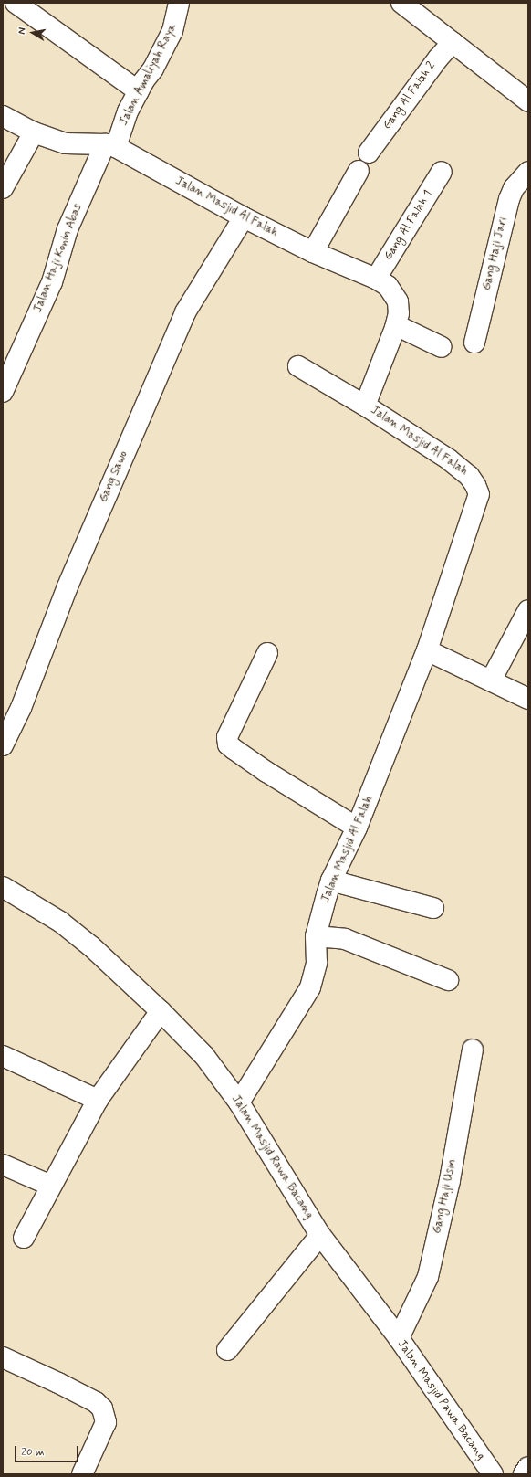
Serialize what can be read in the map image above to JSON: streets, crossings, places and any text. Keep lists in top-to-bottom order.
{
  "streets": {
    "street": [
      "Jalan Amaliyah Raya",
      "Gang Al Falah 2",
      "Jalan Masjid Al Falah",
      "Gang Al Falah 1",
      "Gang Haji Jari",
      "Jalan Haji Konin Abas",
      "Gang Sawo",
      "Jalan Masjid Rawa Bacang",
      "Gang Haji Usin"
    ]
  },
  "crossings": [
    ["Jalan Amaliyah Raya", "Jalan Masjid Al Falah"],
    ["Jalan Amaliyah Raya", "Jalan Haji Konin Abas"],
    ["Jalan Masjid Al Falah", "Gang Al Falah 1"],
    ["Jalan Masjid Al Falah", "Jalan Haji Konin Abas"],
    ["Jalan Masjid Al Falah", "Gang Sawo"],
    ["Jalan Masjid Al Falah", "Jalan Masjid Rawa Bacang"],
    ["Jalan Masjid Rawa Bacang", "Gang Haji Usin"]
  ],
  "scale_bar": "20 m",
  "north": "left"
}
